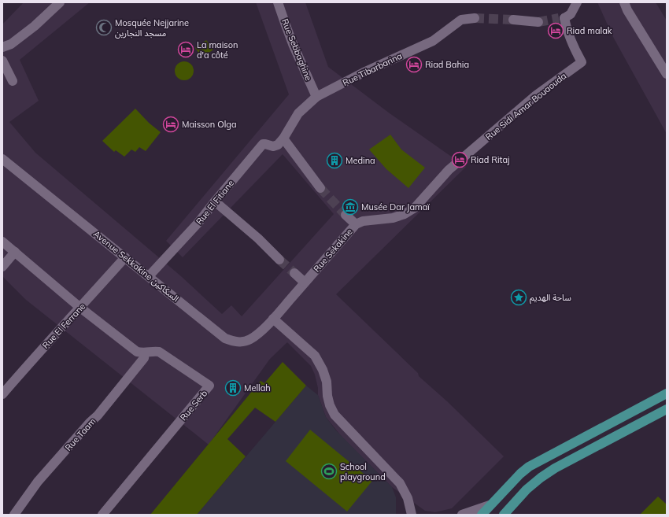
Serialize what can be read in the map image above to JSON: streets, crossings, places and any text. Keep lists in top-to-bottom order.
{
  "streets": {
    "street": [
      "Rue Sebbaghine",
      "Rue Tibarbarina",
      "Rue Sidi Amar Bouaouda",
      "Rue El Fitiane",
      "Rue Sekakine",
      "Avenue Sekkakine السكاكين",
      "Rue El Ferrane",
      "Rue Serb",
      "Rue Taam"
    ]
  },
  "crossings": [
    ["Rue Sebbaghine", "Rue Tibarbarina"],
    ["Rue Tibarbarina", "Rue El Fitiane"],
    ["Rue Sidi Amar Bouaouda", "Rue Sekakine"],
    ["Rue El Fitiane", "Avenue Sekkakine السكاكين"],
    ["Rue Sekakine", "Avenue Sekkakine السكاكين"],
    ["Avenue Sekkakine السكاكين", "Rue El Ferrane"],
    ["Rue El Ferrane", "Rue Serb"],
    ["Rue Serb", "Rue Taam"]
  ],
  "places": {
    "mosque": ["Mosquée Nejjarine مسجد النجارين"],
    "hotel": [
      "Riad malak",
      "La maison d'a côté",
      "Riad Bahia",
      "Maisson Olga",
      "Riad Ritaj"
    ],
    "building": ["Medina", "Mellah"],
    "museum": ["Musée Dar Jamaï"],
    "place": ["ساحة الهديم"],
    "sports": ["School playground"]
  }
}
